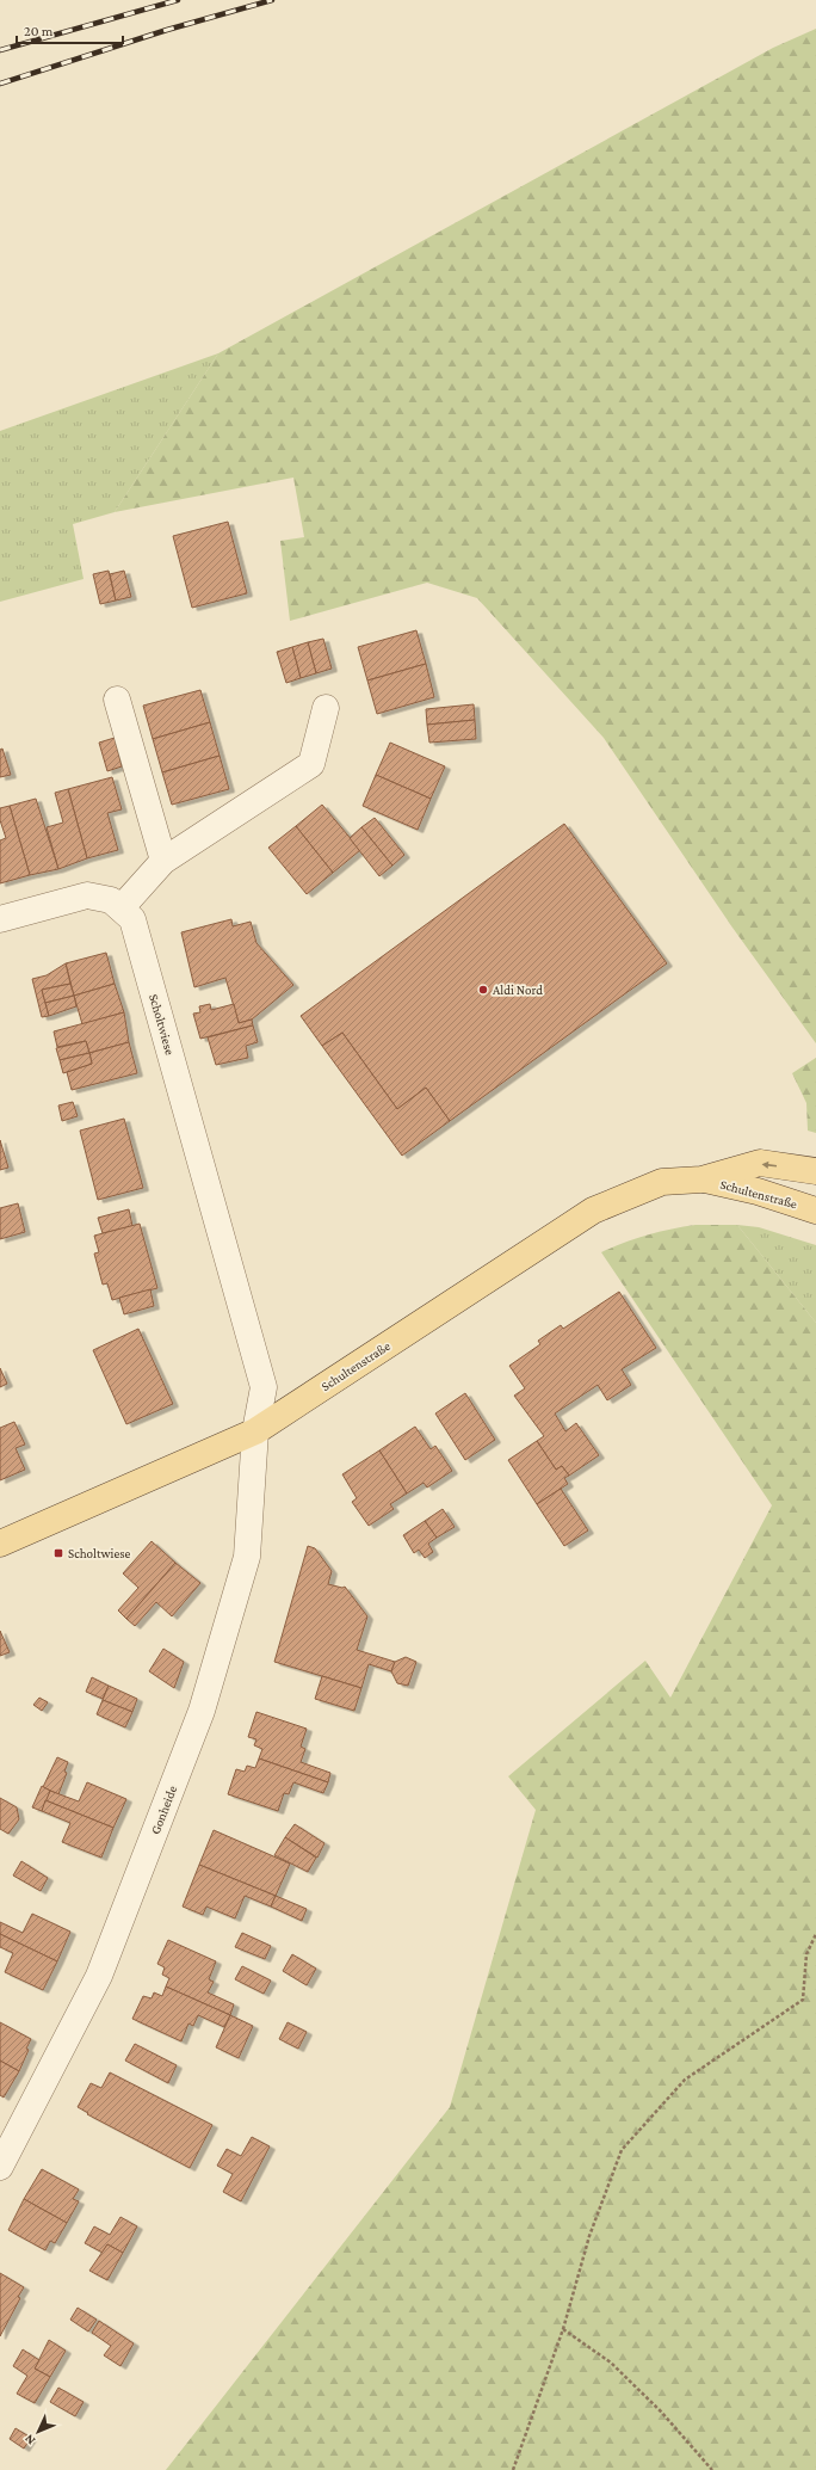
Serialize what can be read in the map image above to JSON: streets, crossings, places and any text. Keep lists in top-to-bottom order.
{
  "streets": {
    "main road": ["Schultenstraße"],
    "street": ["Scholtwiese", "Gonheide"]
  },
  "crossings": [
    ["Scholtwiese", "Schultenstraße"],
    ["Scholtwiese", "Gonheide"],
    ["Schultenstraße", "Gonheide"]
  ],
  "places": {
    "other": ["Aldi Nord"],
    "transit": ["Scholtwiese"]
  },
  "scale_bar": "20 m",
  "north": "bottom left"
}
